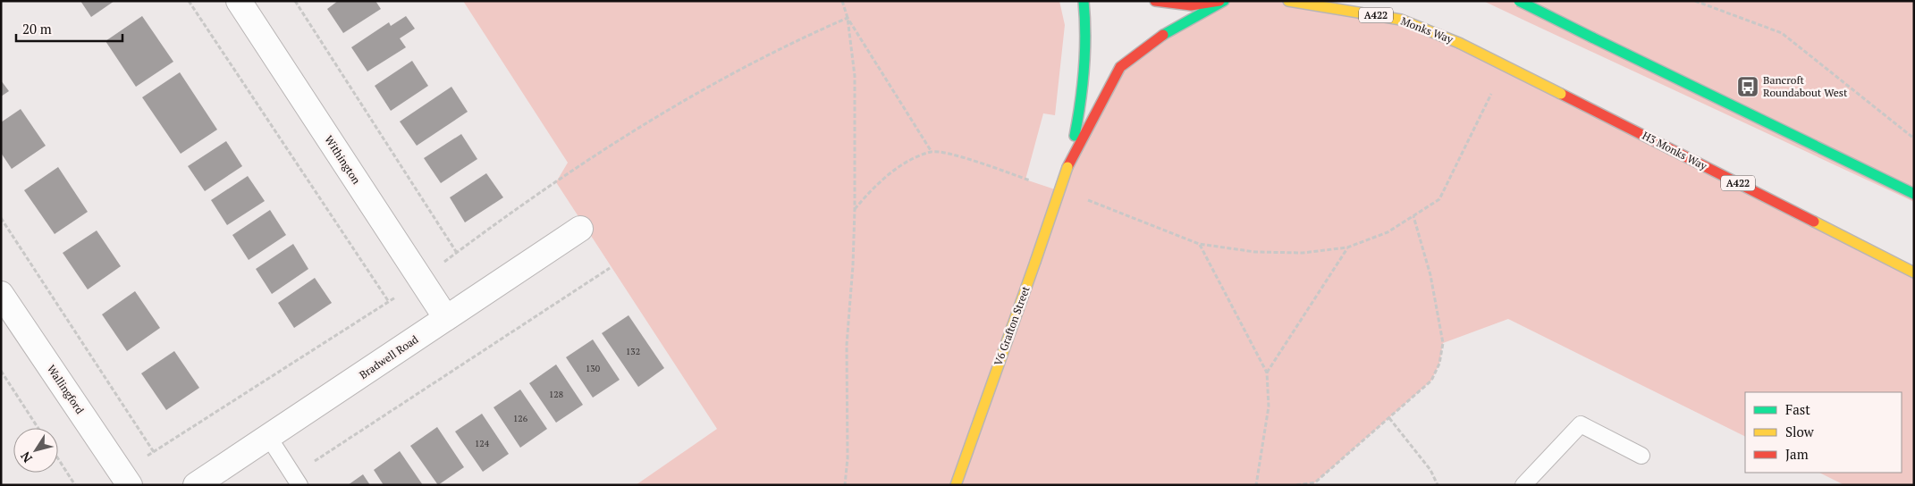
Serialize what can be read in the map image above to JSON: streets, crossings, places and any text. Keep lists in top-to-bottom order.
{
  "streets": {
    "main road": [
      "A422",
      "Monks Way",
      "H3 Monks Way",
      "V6 Grafton Street"
    ],
    "street": ["Withington", "Bradwell Road", "Wallingford"]
  },
  "crossings": [
    ["Monks Way", "H3 Monks Way"],
    ["Withington", "Bradwell Road"]
  ],
  "places": {
    "bus stop": ["Bancroft Roundabout West"]
  },
  "house_numbers": [
    "132",
    "130",
    "128",
    "126",
    "124"
  ],
  "legend": ["Fast", "Slow", "Jam"],
  "scale_bar": "20 m",
  "north": "bottom left"
}
